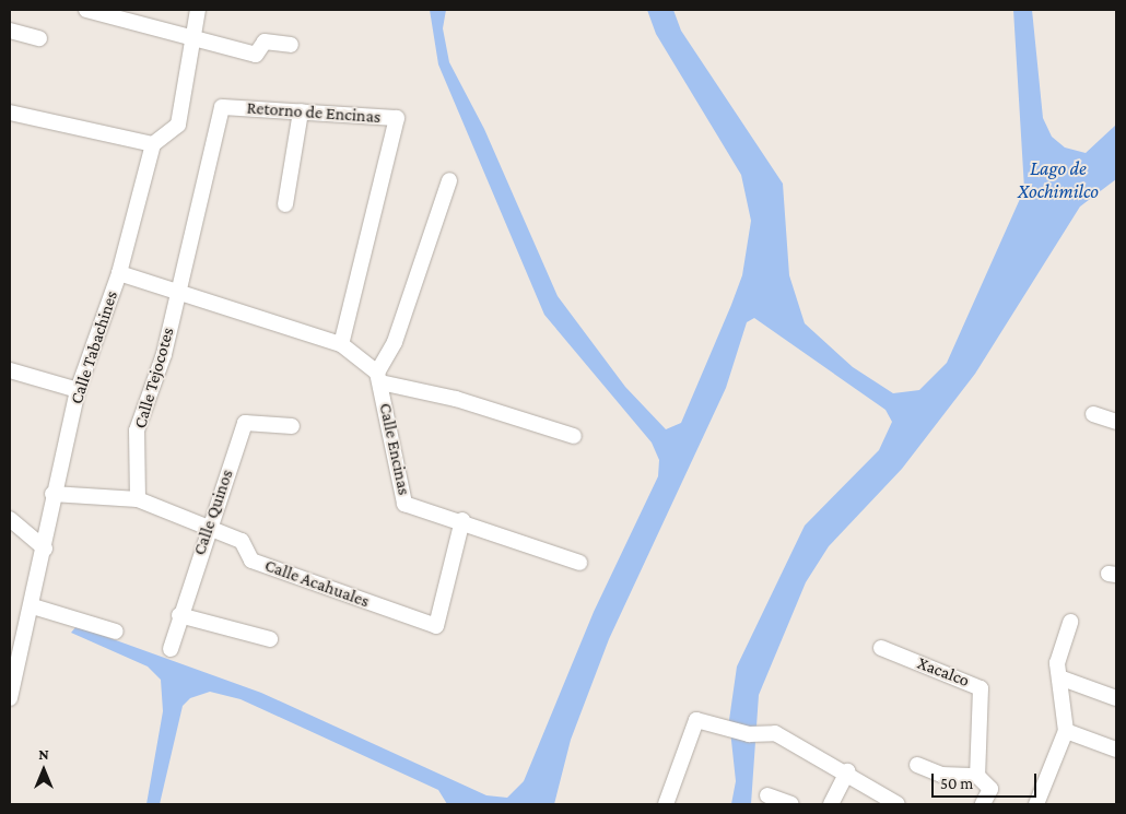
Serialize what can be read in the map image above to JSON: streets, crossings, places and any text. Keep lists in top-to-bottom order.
{
  "streets": {
    "street": [
      "Retorno de Encinas",
      "Calle Tabachines",
      "Calle Tejocotes",
      "Calle Encinas",
      "Calle Quinos",
      "Calle Acahuales",
      "Xacalco"
    ]
  },
  "crossings": [
    ["Retorno de Encinas", "Calle Tejocotes"],
    ["Calle Tabachines", "Calle Acahuales"],
    ["Calle Tejocotes", "Calle Acahuales"],
    ["Calle Encinas", "Calle Acahuales"],
    ["Calle Quinos", "Calle Acahuales"]
  ],
  "water": ["Lago de Xochimilco"],
  "scale_bar": "50 m",
  "north": "top"
}
